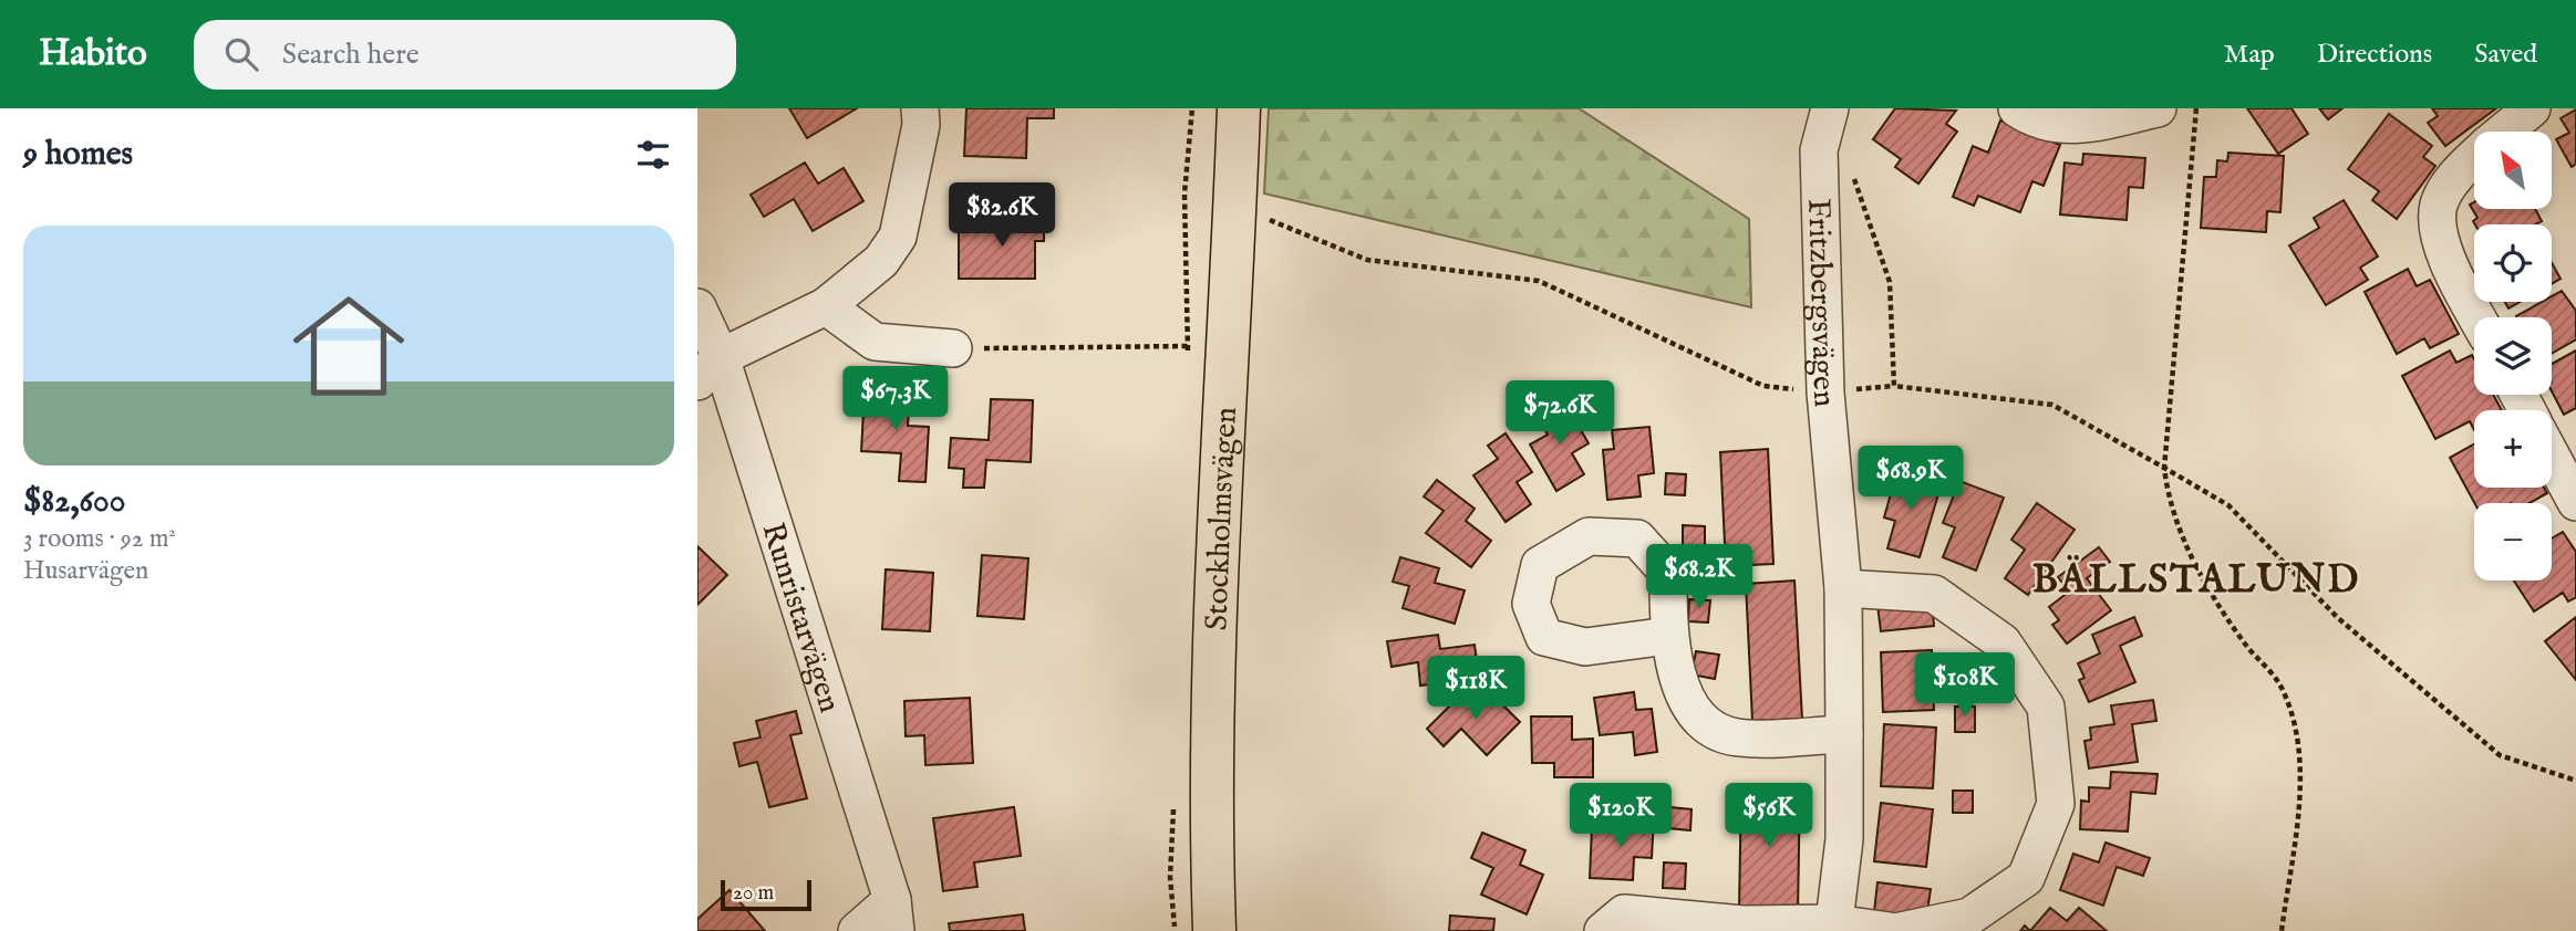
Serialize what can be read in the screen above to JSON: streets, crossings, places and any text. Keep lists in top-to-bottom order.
{
  "streets": {
    "main road": ["Stockholmsvägen"],
    "street": ["Fritzbergsvägen", "Runristarvägen"]
  },
  "districts": ["BÄLLSTALUND"],
  "scale_bar": "20 m",
  "north": "top left",
  "page": {
    "header": "Habito",
    "search": "Search here",
    "nav": ["Map", "Directions", "Saved"],
    "heading": "9 homes",
    "map_buttons": ["+", "−"],
    "price": [
      "$82.6K",
      "$67.3K",
      "$72.6K",
      "$68.9K",
      "$68.2K",
      "$108K",
      "$118K",
      "$120K",
      "$56K"
    ],
    "list": [
      {
        "name": "$82,600",
        "note": "3 rooms · 92 m² · Husarvägen"
      }
    ],
    "scale": "20 m"
  }
}
